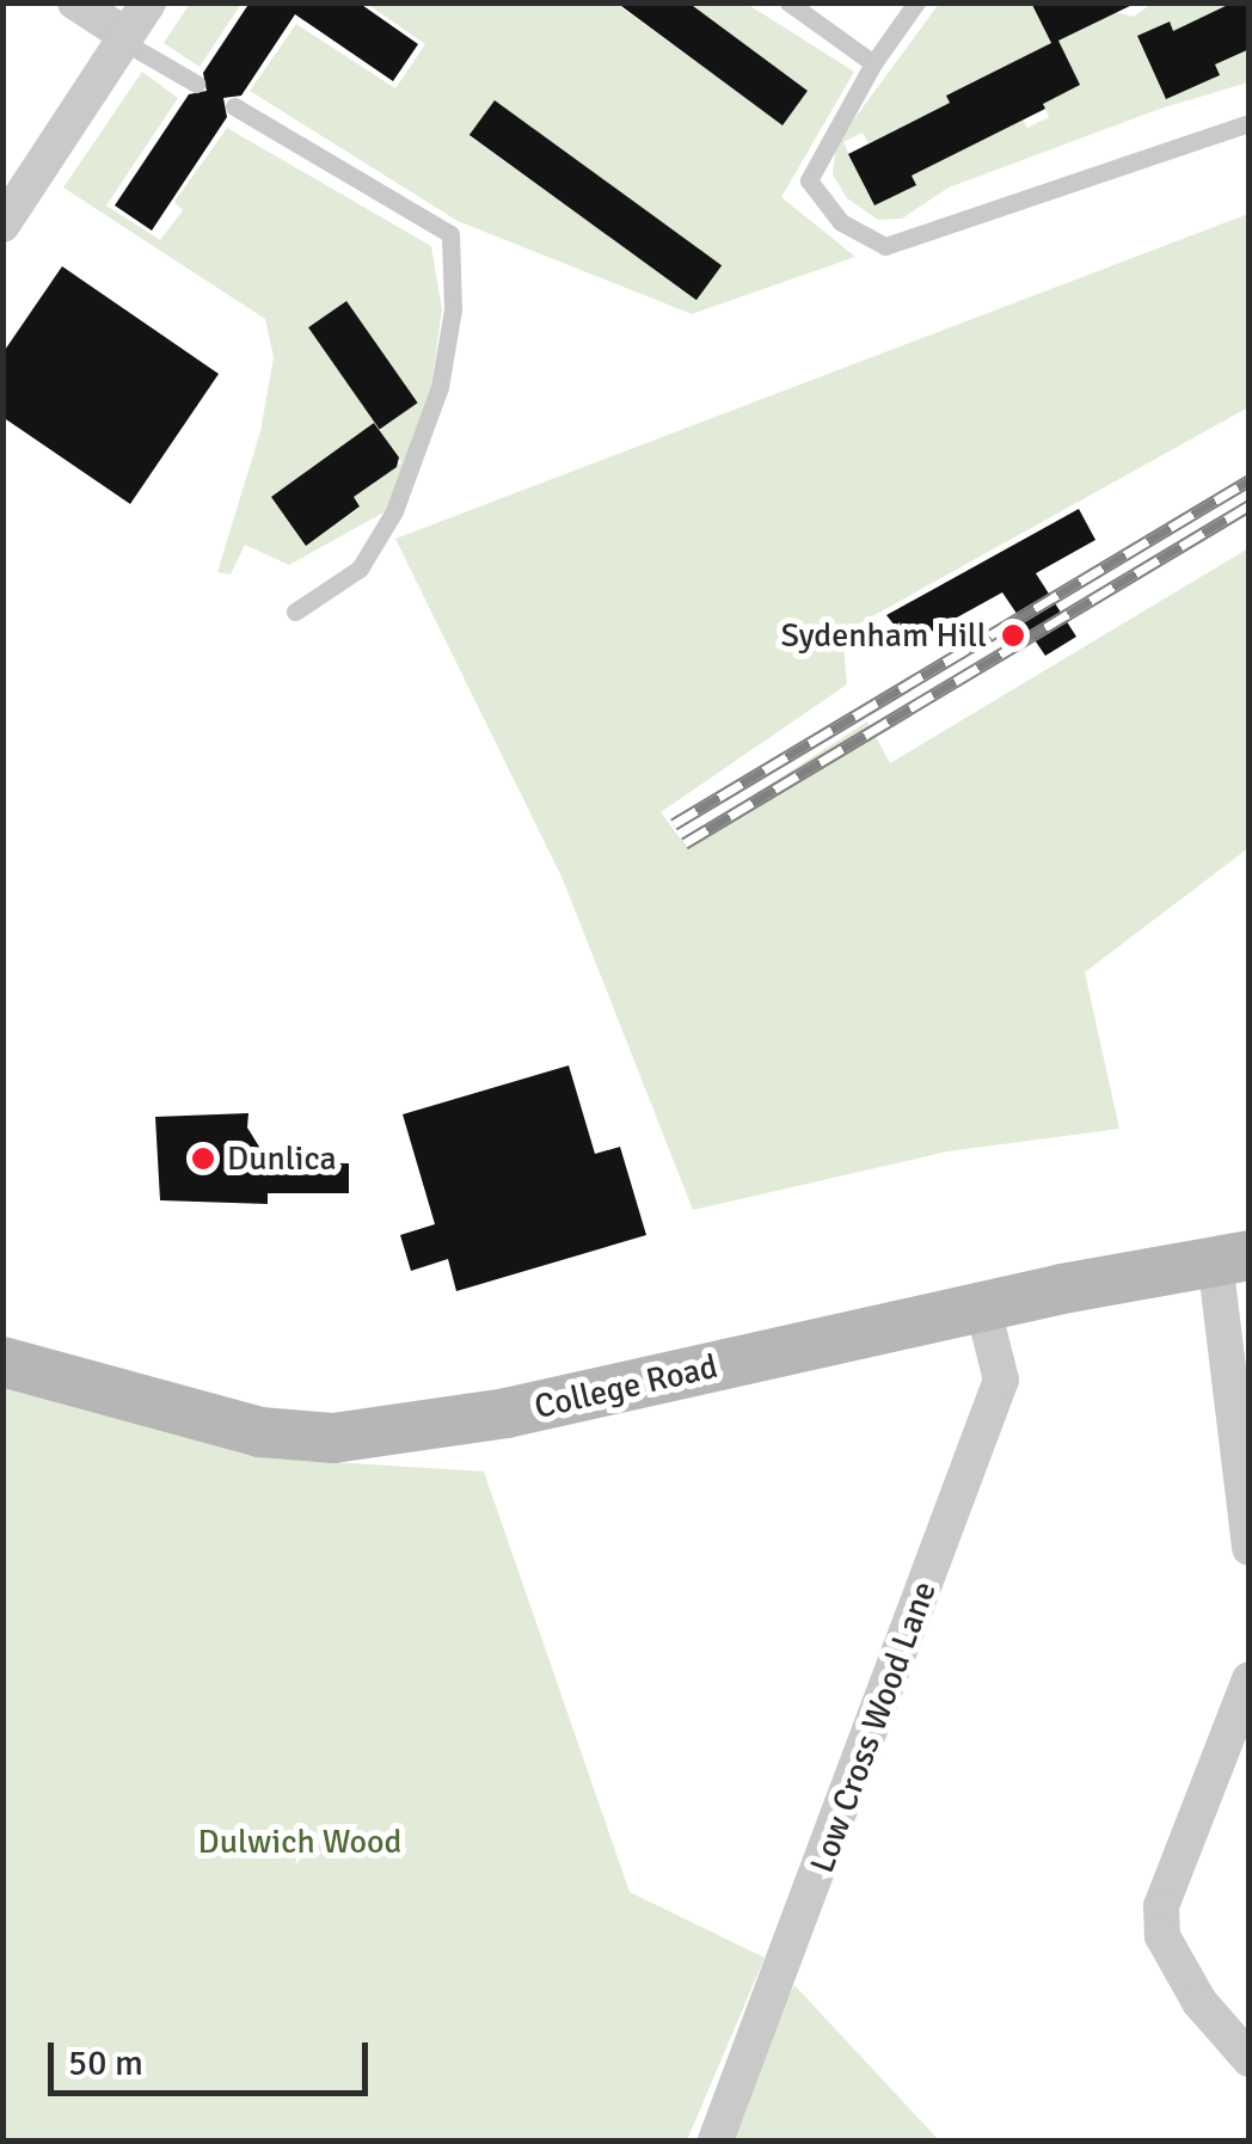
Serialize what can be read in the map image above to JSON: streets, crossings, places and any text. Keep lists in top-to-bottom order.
{
  "streets": {
    "street": ["College Road", "Low Cross Wood Lane"]
  },
  "crossings": [
    ["College Road", "Low Cross Wood Lane"]
  ],
  "parks": ["Dulwich Wood"],
  "places": ["Sydenham Hill", "Dunlica"],
  "scale_bar": "50 m"
}
